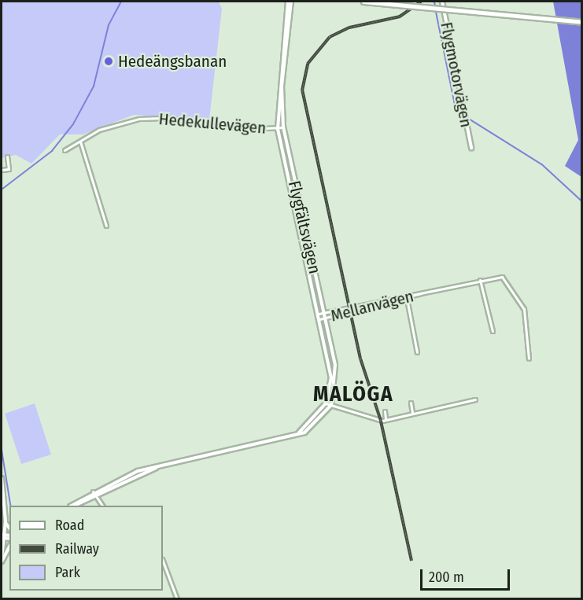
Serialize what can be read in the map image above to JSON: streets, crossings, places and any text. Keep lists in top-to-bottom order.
{
  "streets": {
    "street": [
      "Flygmotorvägen",
      "Hedekullevägen",
      "Flygfältsvägen",
      "Mellanvägen"
    ]
  },
  "crossings": [
    ["Hedekullevägen", "Flygfältsvägen"],
    ["Flygfältsvägen", "Mellanvägen"]
  ],
  "districts": ["MALÖGA"],
  "places": ["Hedeängsbanan"],
  "legend": ["Road", "Railway", "Park"],
  "scale_bar": "200 m"
}
